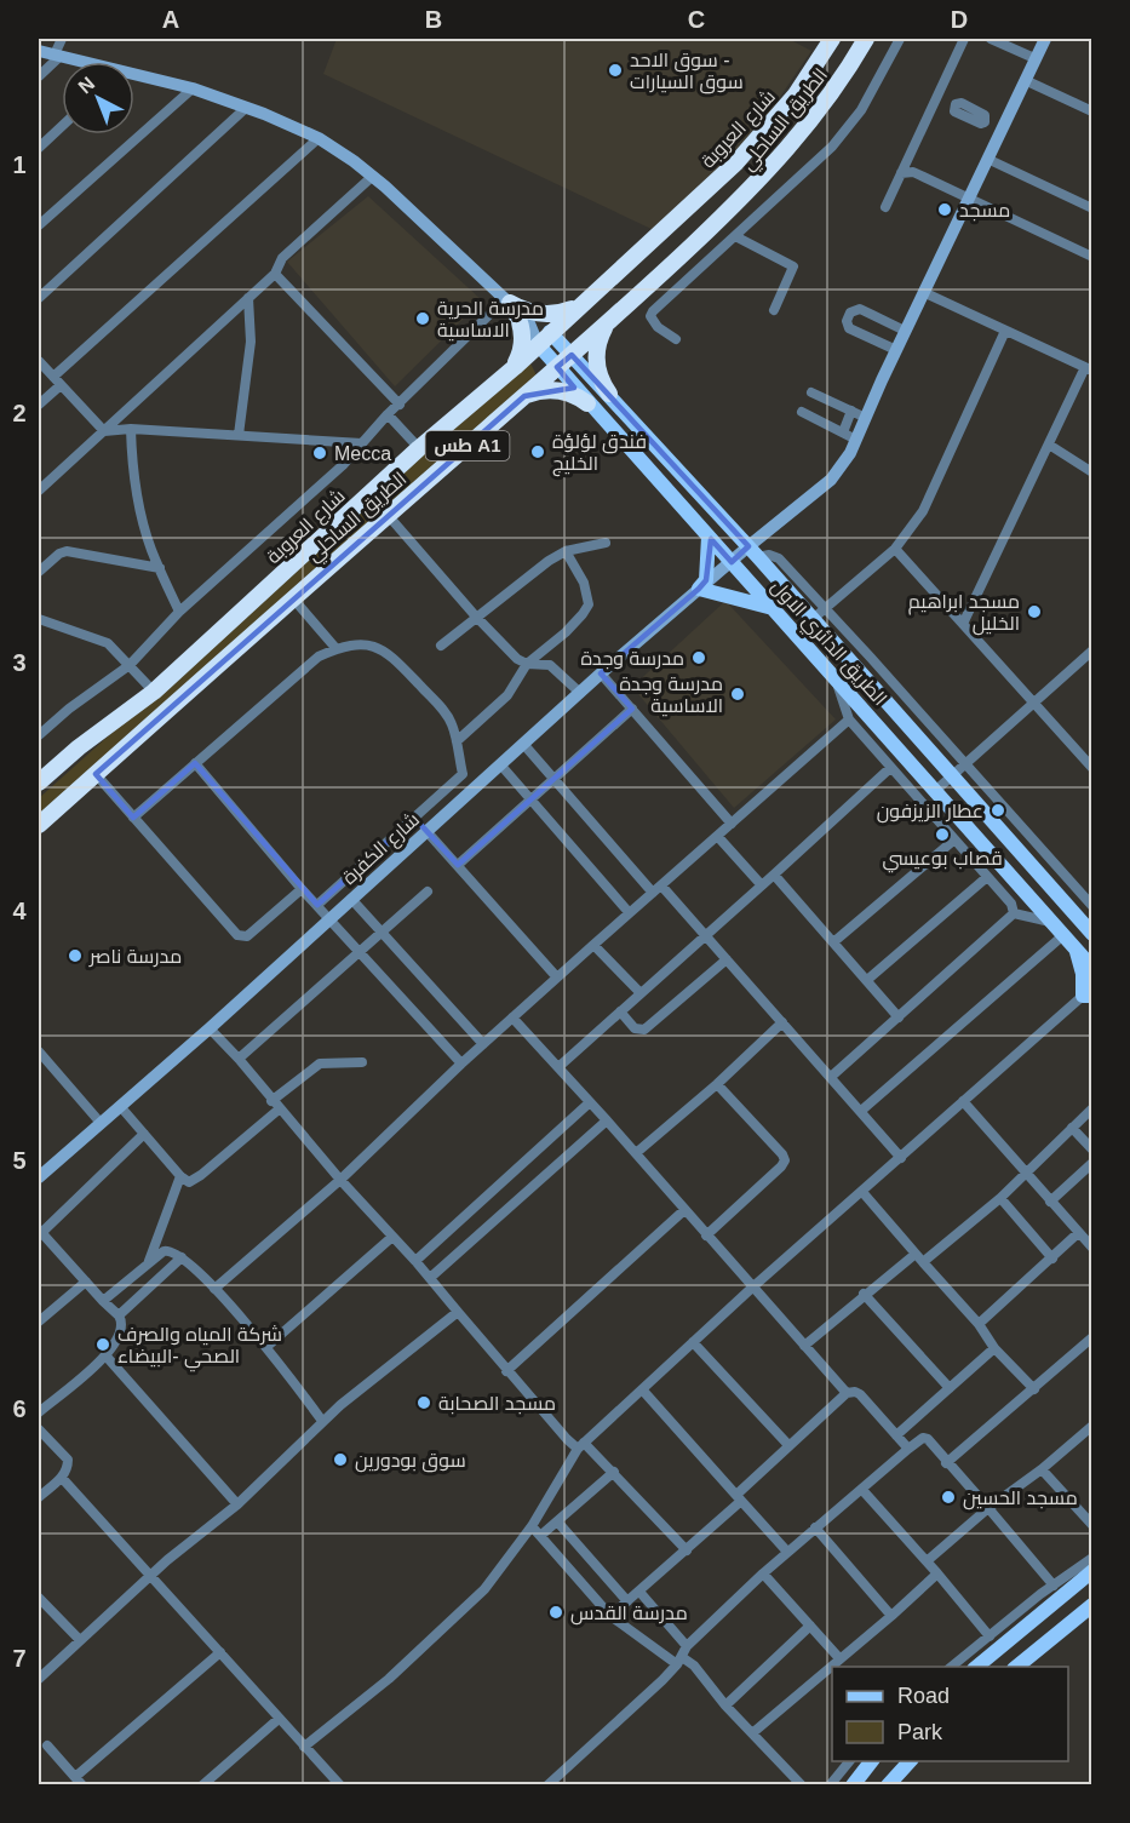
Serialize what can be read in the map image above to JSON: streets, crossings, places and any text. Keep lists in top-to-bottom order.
{
  "streets": {
    "highway": ["الطريق الساحلي", "شارع العروبة", "طس A1"],
    "main road": ["الطريق الدائري الاول"],
    "street": ["شارع الكفرة"]
  },
  "crossings": [
    ["الطريق الساحلي", "الطريق الدائري الاول"],
    ["شارع العروبة", "الطريق الدائري الاول"],
    ["الطريق الدائري الاول", "شارع الكفرة"]
  ],
  "places": [
    "سوق الاحد - سوق السيارات",
    "مسجد",
    "مدرسة الحرية الاساسية",
    "فندق لؤلؤة الخليج",
    "Mecca",
    "مسجد ابراهيم الخليل",
    "مدرسة وجدة",
    "مدرسة وجدة الاساسية",
    "عطار الزيزفون",
    "قصاب بوعيسي",
    "مدرسة ناصر",
    "شركة المياه والصرف الصحي -البيضاء",
    "مسجد الصحابة",
    "سوق بودورين",
    "مسجد الحسين",
    "مدرسة القدس"
  ],
  "legend": ["Road", "Park"],
  "north": "top left",
  "grid": {
    "columns": [
      "A",
      "B",
      "C",
      "D"
    ],
    "rows": [
      "1",
      "2",
      "3",
      "4",
      "5",
      "6",
      "7"
    ]
  }
}
